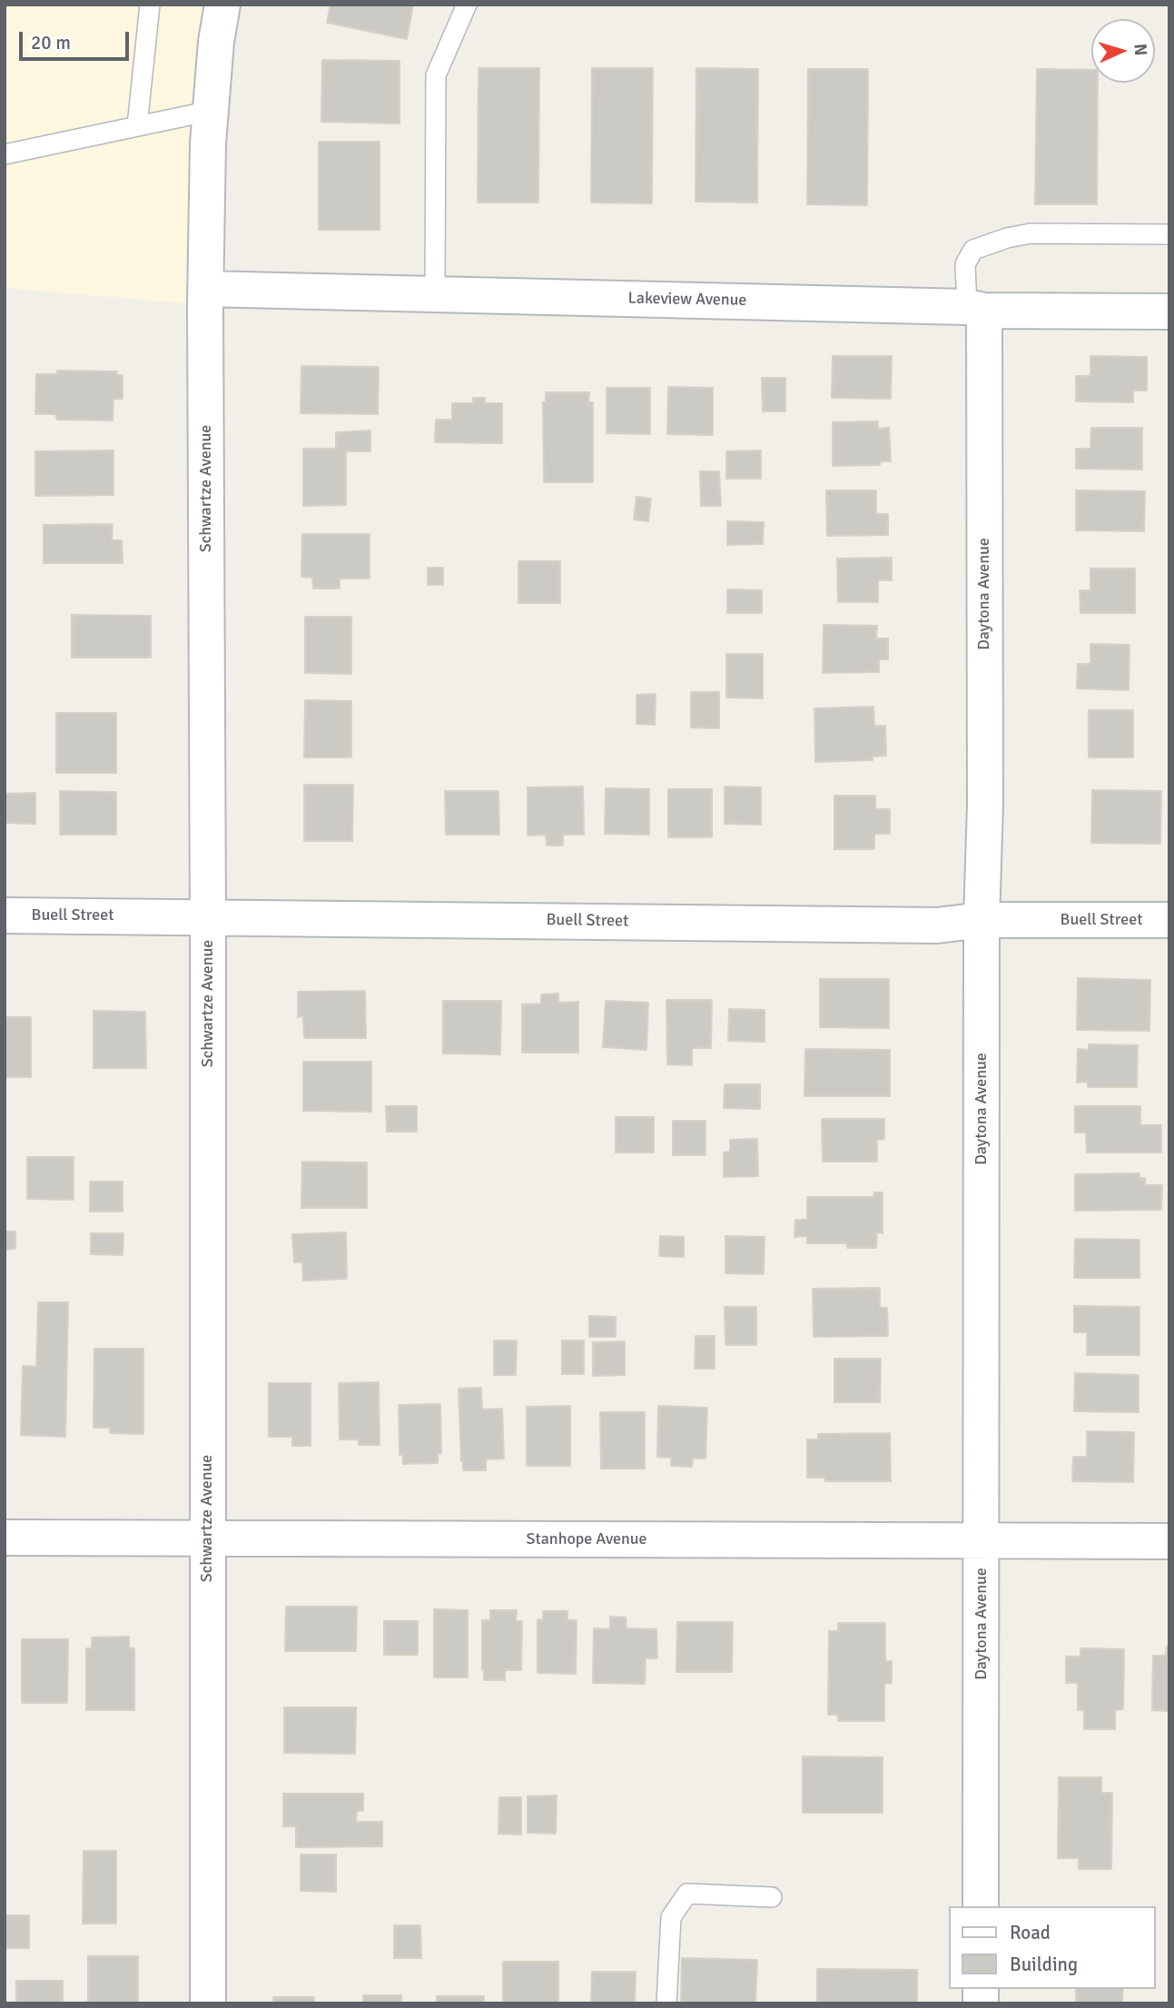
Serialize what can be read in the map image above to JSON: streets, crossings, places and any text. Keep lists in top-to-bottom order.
{
  "streets": {
    "street": [
      "Lakeview Avenue",
      "Schwartze Avenue",
      "Daytona Avenue",
      "Buell Street",
      "Stanhope Avenue"
    ]
  },
  "crossings": [
    ["Lakeview Avenue", "Schwartze Avenue"],
    ["Lakeview Avenue", "Daytona Avenue"],
    ["Schwartze Avenue", "Buell Street"],
    ["Schwartze Avenue", "Stanhope Avenue"],
    ["Daytona Avenue", "Buell Street"],
    ["Daytona Avenue", "Stanhope Avenue"]
  ],
  "legend": ["Road", "Building"],
  "scale_bar": "20 m",
  "north": "right"
}
